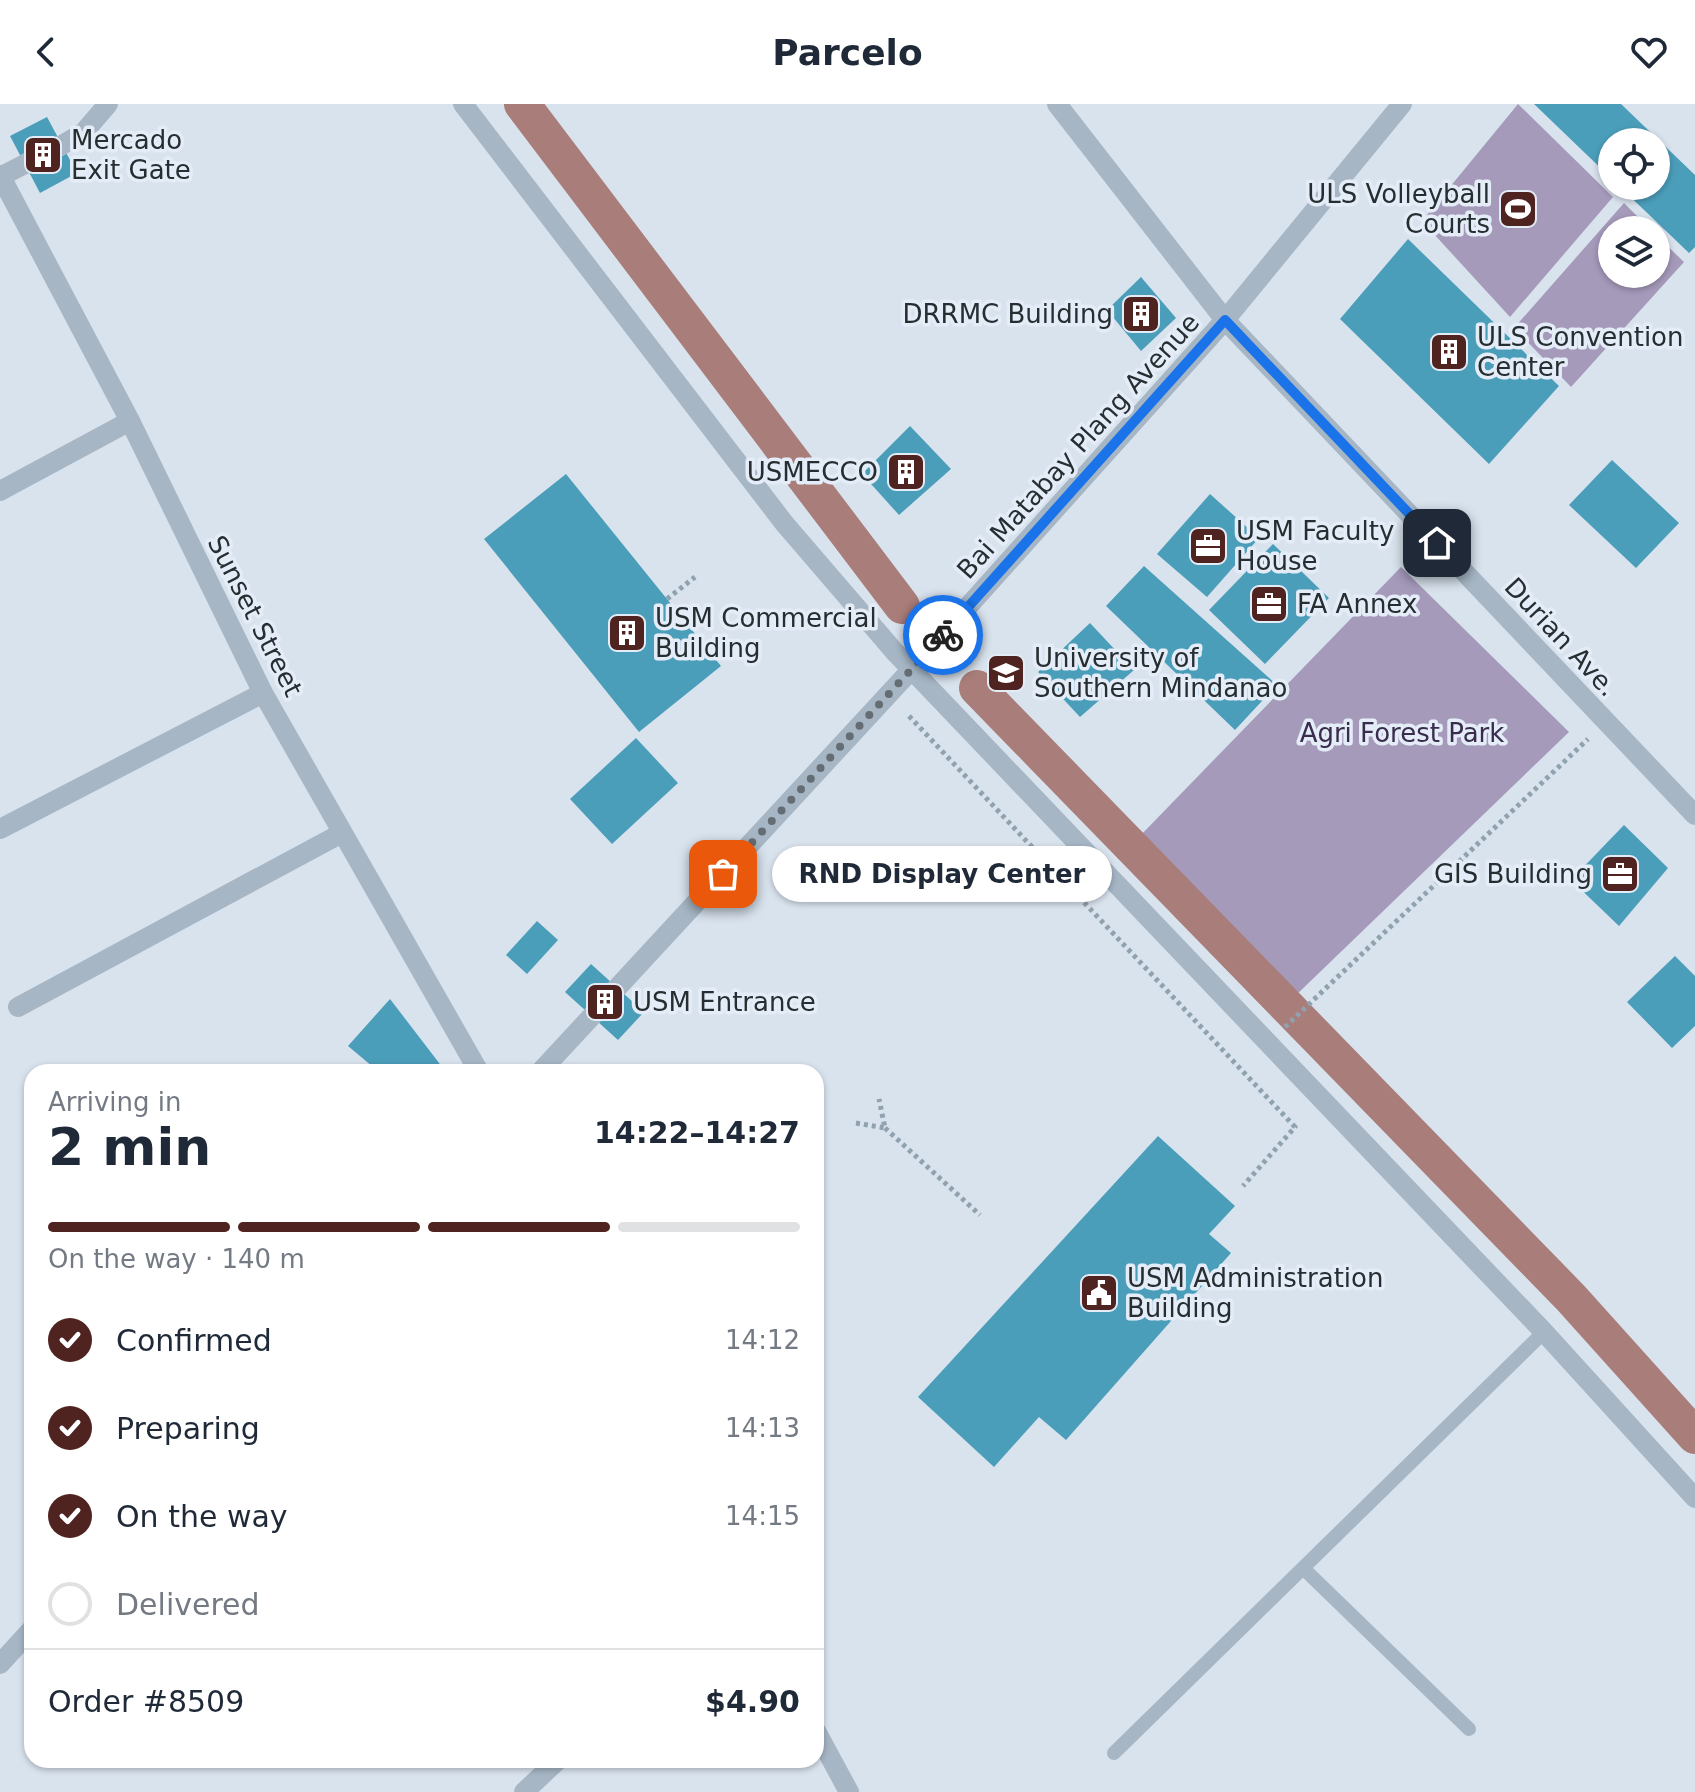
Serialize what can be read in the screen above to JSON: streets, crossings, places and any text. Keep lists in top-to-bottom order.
{
  "streets": {
    "street": ["Bai Matabay Plang Avenue", "Sunset Street", "Durian Ave."]
  },
  "crossings": [
    ["Bai Matabay Plang Avenue", "Durian Ave."]
  ],
  "parks": ["Agri Forest Park"],
  "places": {
    "building": [
      "Mercado Exit Gate",
      "DRRMC Building",
      "ULS Convention Center",
      "USMECCO",
      "USM Commercial Building",
      "USM Entrance"
    ],
    "sports": ["ULS Volleyball Courts"],
    "office": ["USM Faculty House", "FA Annex", "GIS Building"],
    "school or university": ["University of Southern Mindanao"],
    "other": ["RND Display Center"],
    "public building": ["USM Administration Building"]
  },
  "page": {
    "header": "Parcelo",
    "bubble": "RND Display Center",
    "heading": ["2 min", "Arriving in", "14:22–14:27"],
    "panel": ["Order #8509", "$4.90"],
    "bar": "On the way · 140 m",
    "list": [
      ["Confirmed", "14:12"],
      ["Preparing", "14:13"],
      ["On the way", "14:15"],
      "Delivered"
    ]
  }
}
